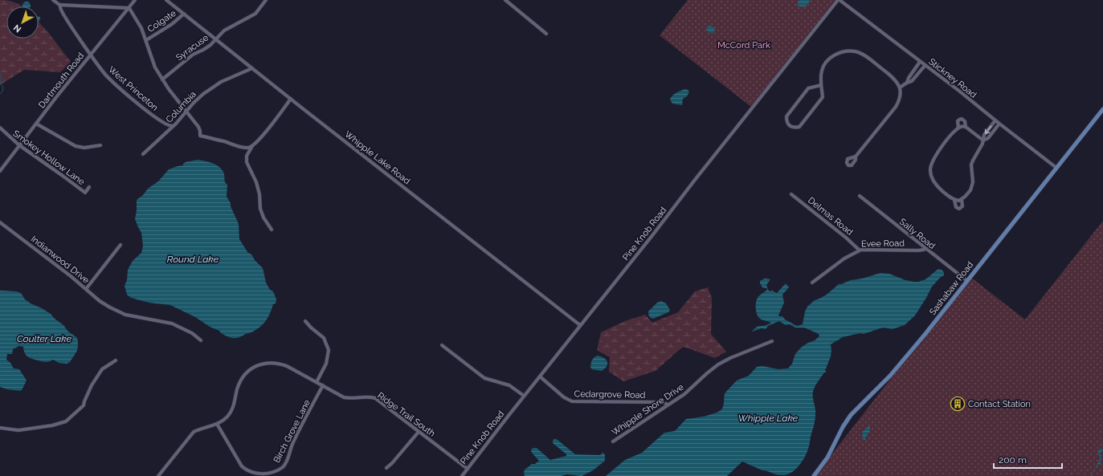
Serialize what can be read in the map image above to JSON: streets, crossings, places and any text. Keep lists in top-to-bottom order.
{
  "streets": {
    "main road": ["Sashabaw Road"],
    "street": [
      "Colgate",
      "Syracuse",
      "Stickney Road",
      "Dartmouth Road",
      "West Princeton",
      "Columbia",
      "Smokey Hollow Lane",
      "Whipple Lake Road",
      "Delmas Road",
      "Pine Knob Road",
      "Sally Road",
      "Evee Road",
      "Indianwood Drive",
      "Cedargrove Road",
      "Whipple Shore Drive",
      "Ridge Trail South",
      "Birch Grove Lane"
    ]
  },
  "crossings": [
    ["Colgate", "Whipple Lake Road"],
    ["Syracuse", "Whipple Lake Road"],
    ["Stickney Road", "Pine Knob Road"],
    ["Stickney Road", "Sashabaw Road"],
    ["Dartmouth Road", "West Princeton"],
    ["Dartmouth Road", "Smokey Hollow Lane"],
    ["West Princeton", "Columbia"],
    ["Columbia", "Whipple Lake Road"],
    ["Whipple Lake Road", "Pine Knob Road"],
    ["Delmas Road", "Evee Road"],
    ["Pine Knob Road", "Cedargrove Road"],
    ["Pine Knob Road", "Ridge Trail South"],
    ["Sally Road", "Evee Road"],
    ["Sally Road", "Sashabaw Road"],
    ["Cedargrove Road", "Whipple Shore Drive"],
    ["Ridge Trail South", "Birch Grove Lane"]
  ],
  "water": ["Round Lake", "Coulter Lake", "Whipple Lake"],
  "parks": ["McCord Park"],
  "places": {
    "building": ["Contact Station"]
  },
  "scale_bar": "200 m",
  "north": "bottom left"
}
